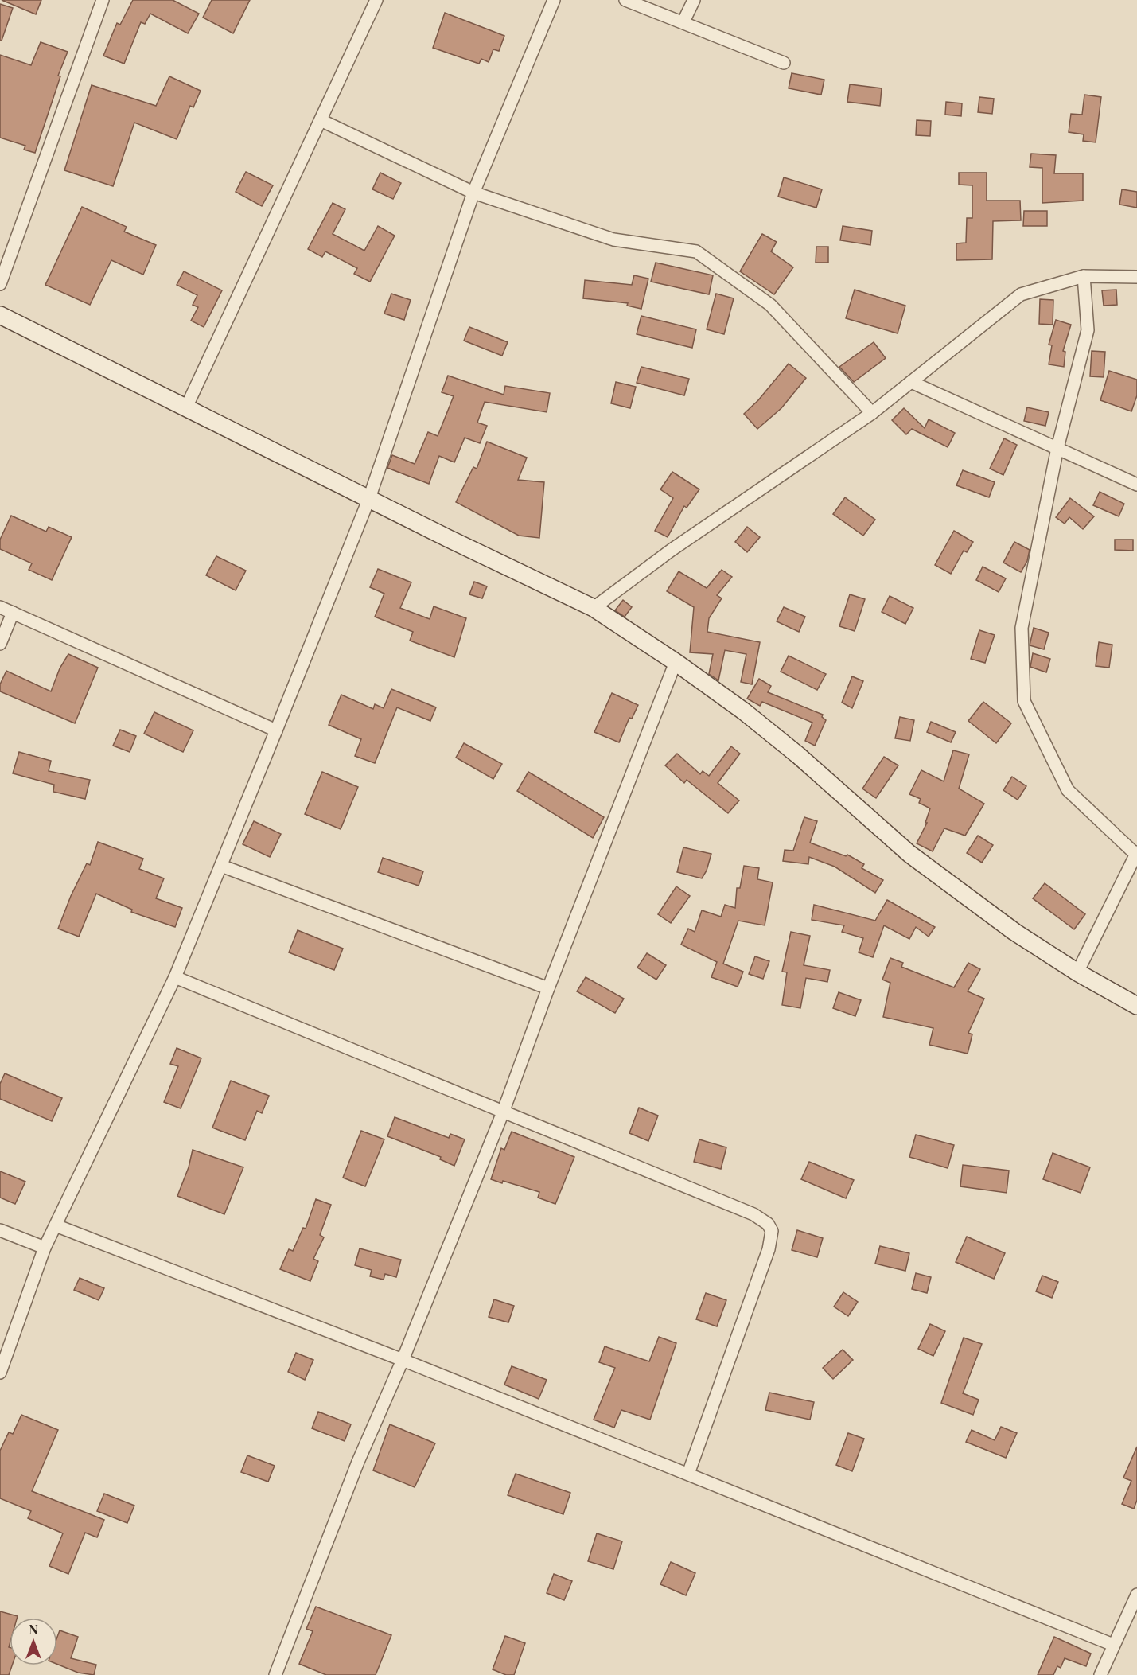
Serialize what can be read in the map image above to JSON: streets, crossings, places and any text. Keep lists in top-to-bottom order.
{
  "north": "top"
}
